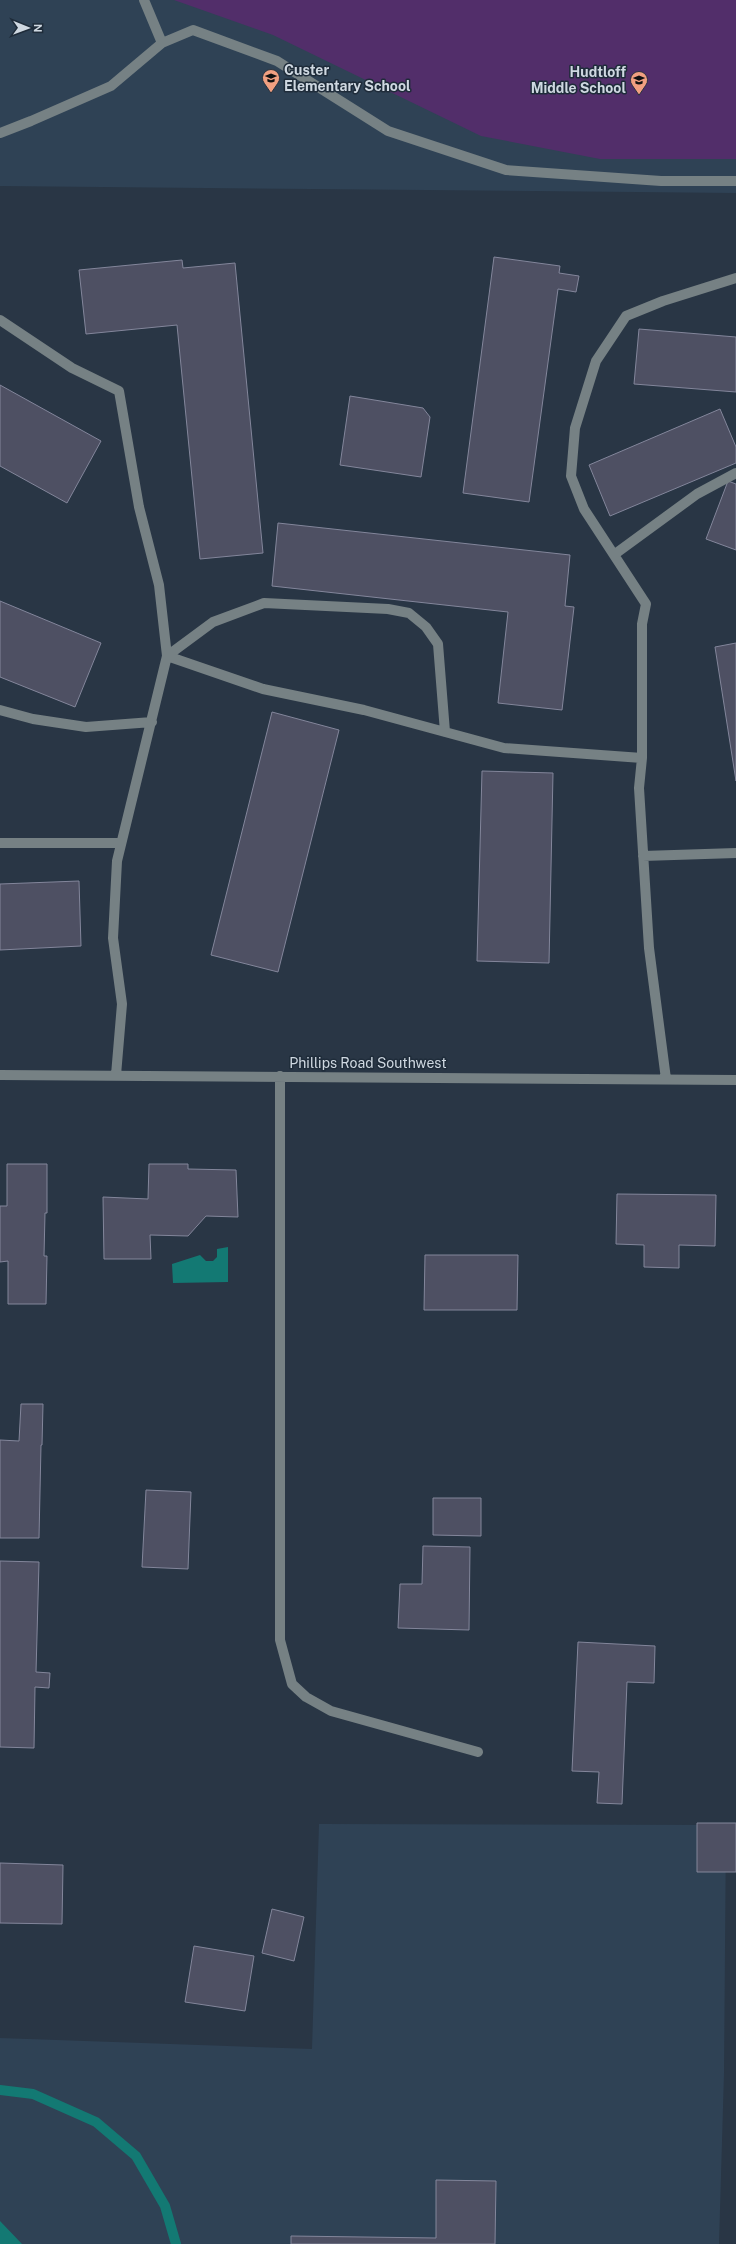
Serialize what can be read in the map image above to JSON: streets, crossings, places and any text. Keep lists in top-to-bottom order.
{
  "streets": {
    "street": ["Phillips Road Southwest"]
  },
  "places": {
    "school or university": ["Custer Elementary School", "Hudtloff Middle School"]
  },
  "north": "right"
}
